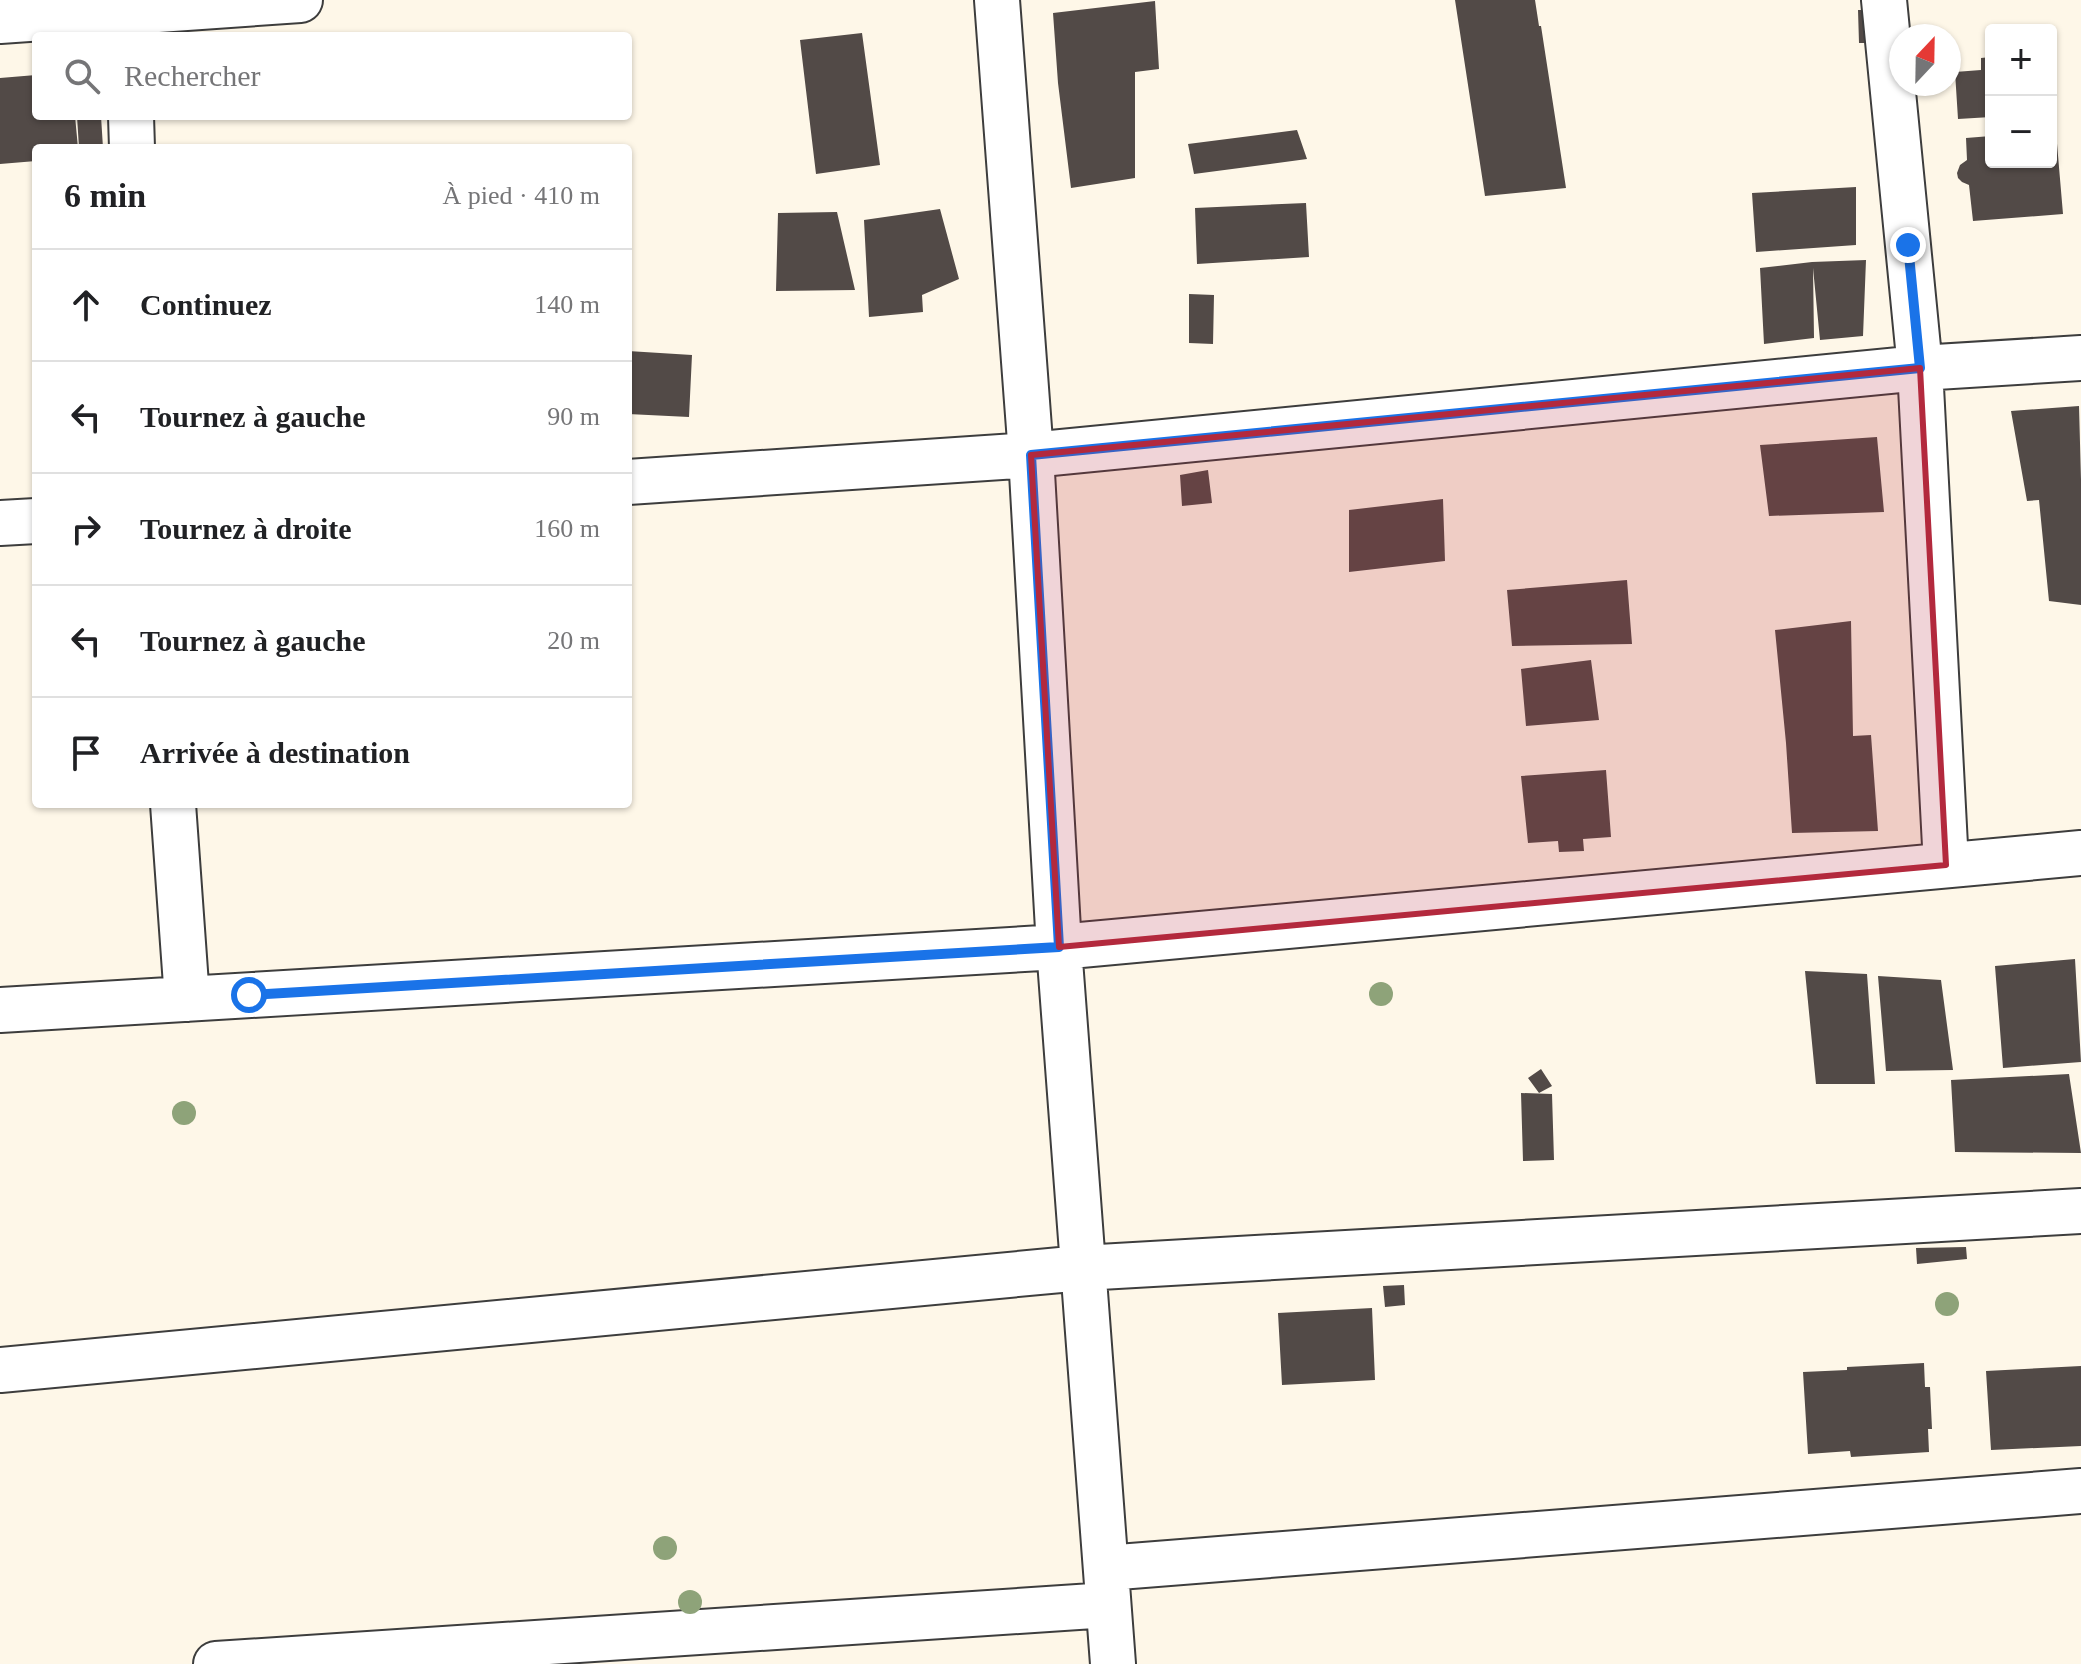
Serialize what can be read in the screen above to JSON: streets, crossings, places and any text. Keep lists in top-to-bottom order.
{
  "north": "top",
  "page": {
    "map_buttons": ["+", "−"],
    "search": "Rechercher",
    "heading": ["6 min", "À pied · 410 m"],
    "list": [
      ["Continuez", "140 m"],
      ["Tournez à gauche", "90 m"],
      ["Tournez à droite", "160 m"],
      ["Tournez à gauche", "20 m"],
      "Arrivée à destination"
    ]
  }
}
